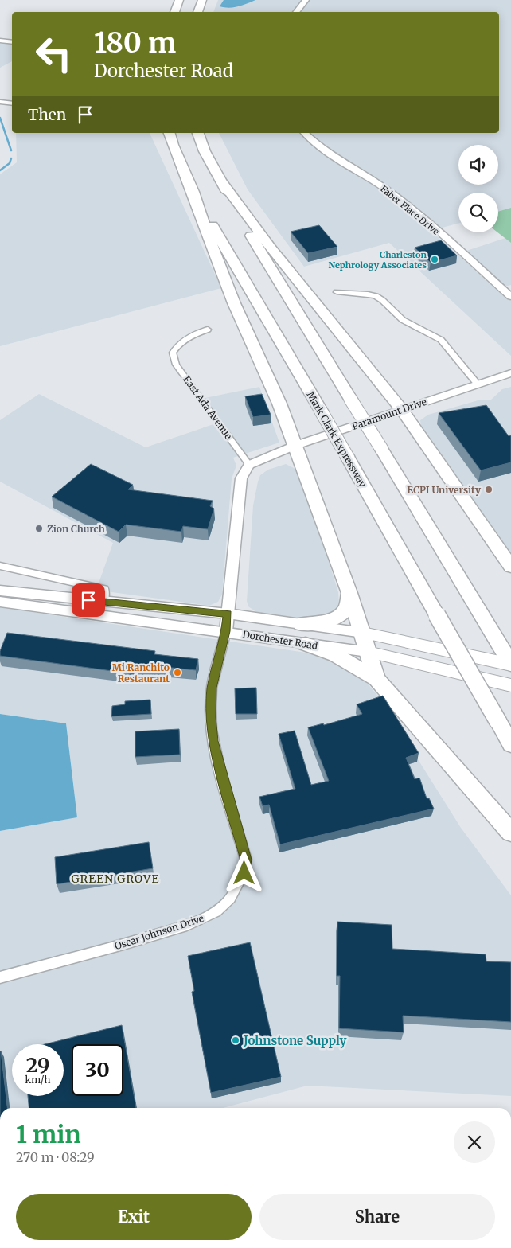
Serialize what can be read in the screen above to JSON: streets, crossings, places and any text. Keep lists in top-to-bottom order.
{
  "streets": {
    "highway": ["Mark Clark Expressway"],
    "main road": ["Dorchester Road"],
    "street": [
      "Faber Place Drive",
      "East Ada Avenue",
      "Paramount Drive",
      "Oscar Johnson Drive"
    ]
  },
  "crossings": [
    ["East Ada Avenue", "Paramount Drive"],
    ["Dorchester Road", "Oscar Johnson Drive"]
  ],
  "districts": ["GREEN GROVE"],
  "places": [
    "Charleston Nephrology Associates",
    "ECPI University",
    "Zion Church",
    "Mi Ranchito Restaurant",
    "Johnstone Supply"
  ],
  "page": {
    "turn": ["180 m", "Dorchester Road"],
    "then": "Then",
    "speed": "29 km/h",
    "limit": "30",
    "heading": ["1 min", "270 m · 08:29"],
    "buttons": ["Exit", "Share"]
  }
}
